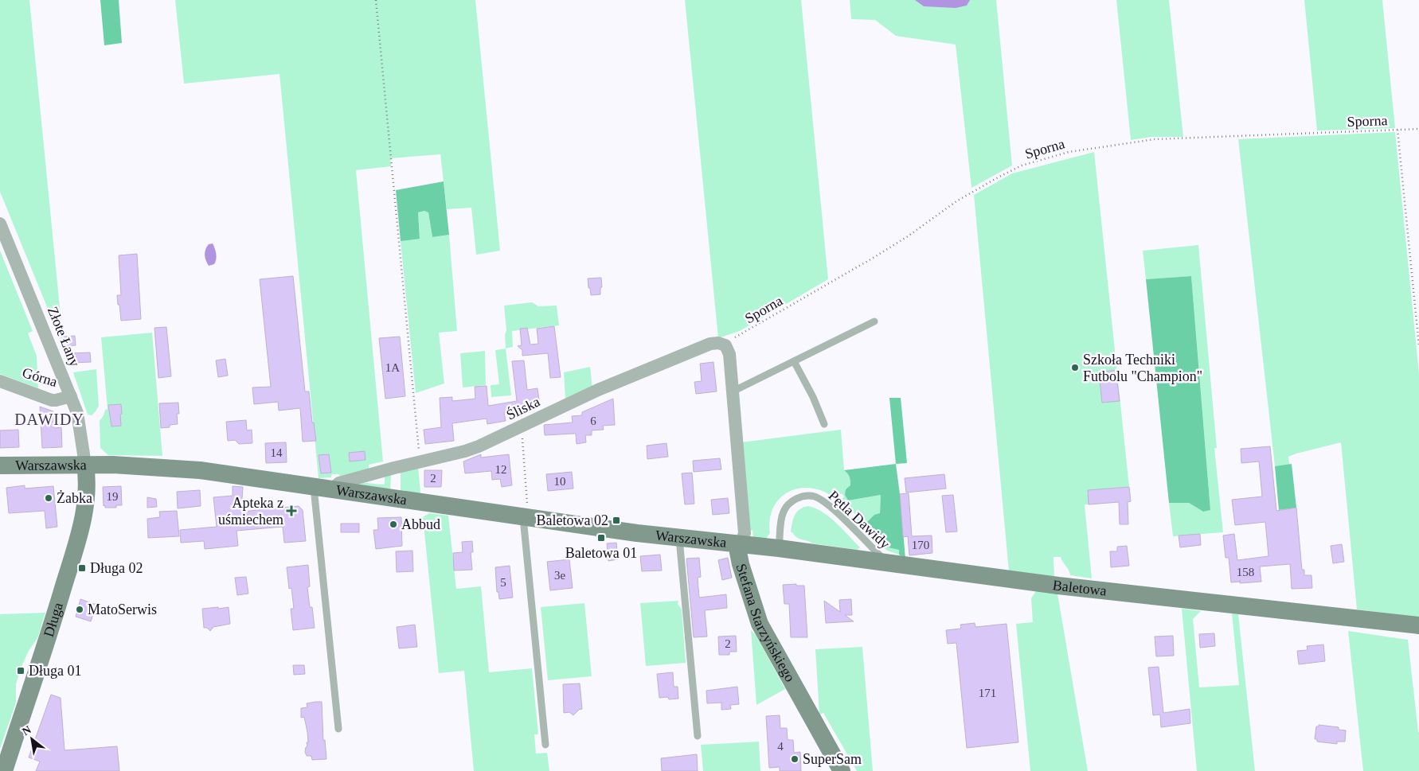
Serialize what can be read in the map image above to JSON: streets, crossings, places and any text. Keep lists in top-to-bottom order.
{
  "streets": {
    "street": [
      "Złote Łany",
      "Górna",
      "Śliska",
      "Warszawska",
      "Baletowa",
      "Długa",
      "Stefana Starzyńskiego"
    ],
    "lane": ["Pętla Dawidy"],
    "path": ["Sporna"]
  },
  "crossings": [
    ["Sporna", "Śliska"],
    ["Sporna", "Stefana Starzyńskiego"],
    ["Złote Łany", "Górna"],
    ["Złote Łany", "Warszawska"],
    ["Złote Łany", "Długa"],
    ["Śliska", "Warszawska"],
    ["Śliska", "Stefana Starzyńskiego"],
    ["Warszawska", "Baletowa"],
    ["Warszawska", "Długa"],
    ["Warszawska", "Stefana Starzyńskiego"],
    ["Pętla Dawidy", "Baletowa"],
    ["Baletowa", "Stefana Starzyńskiego"]
  ],
  "districts": ["DAWIDY"],
  "places": {
    "other": [
      "Szkoła Techniki Futbolu \"Champion\"",
      "Żabka",
      "Abbud",
      "MatoSerwis",
      "SuperSam"
    ],
    "health": ["Apteka z uśmiechem"],
    "transit": [
      "Baletowa 02",
      "Baletowa 01",
      "Długa 02",
      "Długa 01"
    ]
  },
  "house_numbers": [
    "1A",
    "6",
    "14",
    "12",
    "2",
    "10",
    "19",
    "170",
    "158",
    "3e",
    "5",
    "2",
    "171",
    "4"
  ],
  "north": "top left"
}
